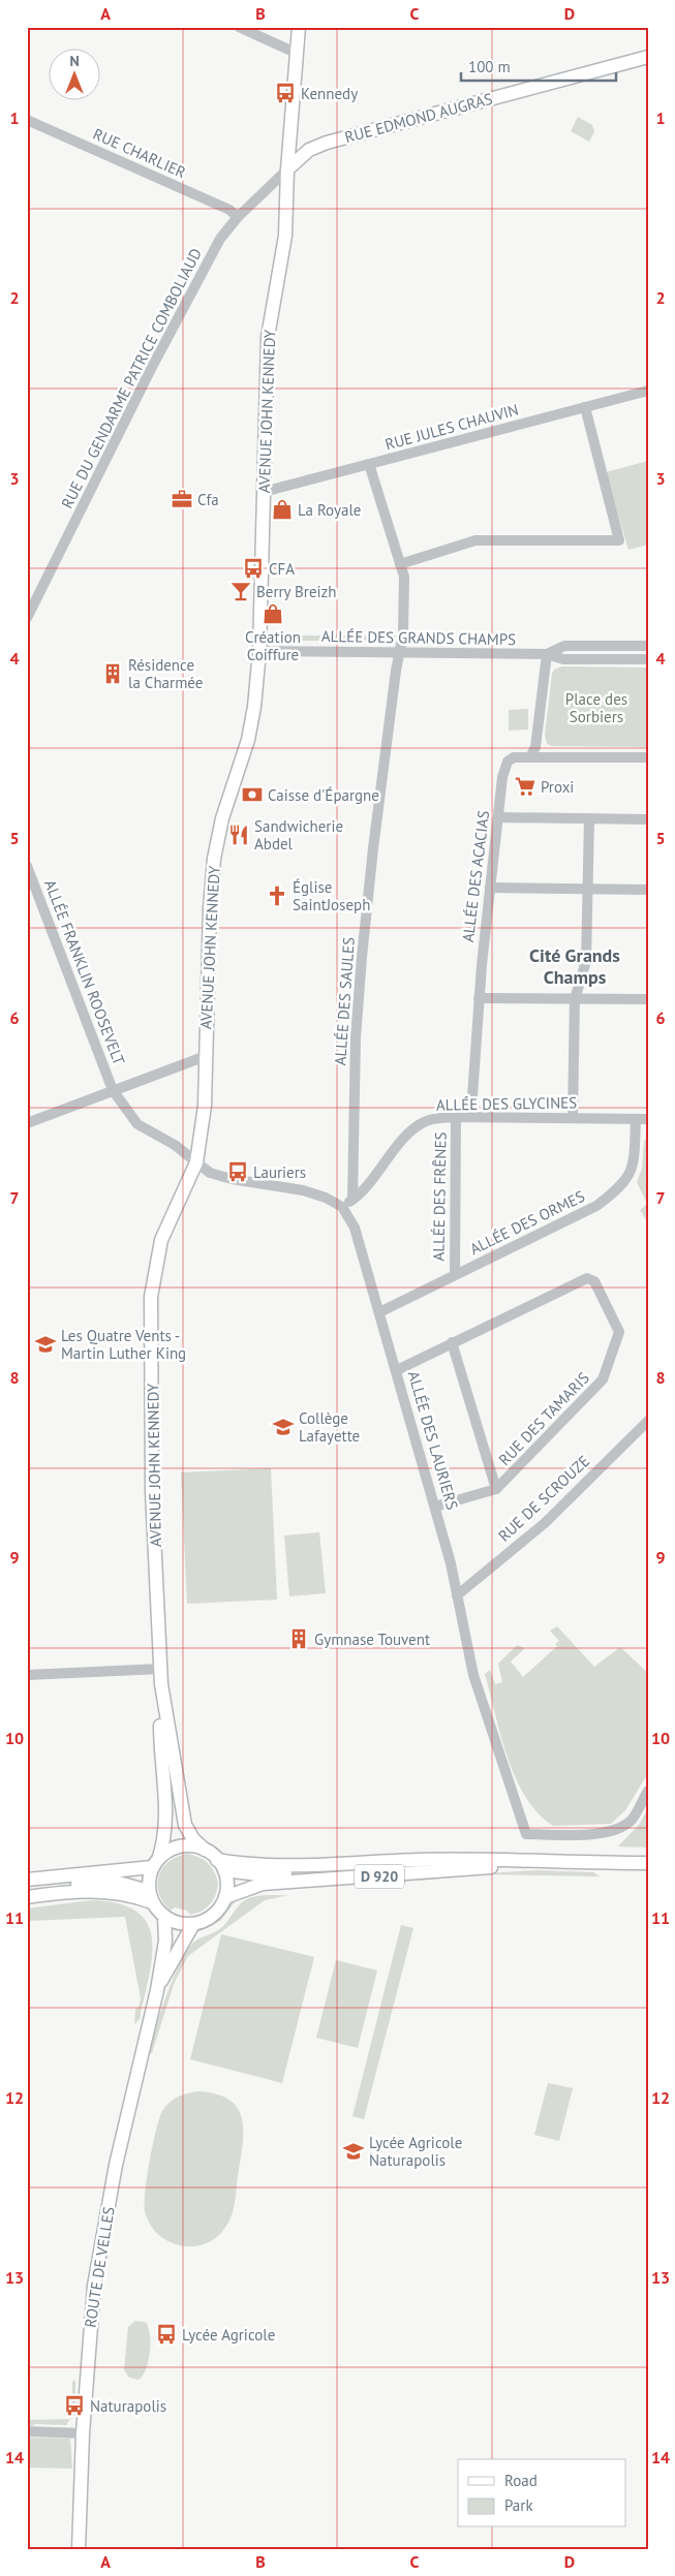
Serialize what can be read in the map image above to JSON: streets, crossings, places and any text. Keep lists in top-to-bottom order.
{
  "streets": {
    "main road": [
      "RUE EDMOND AUGRAS",
      "AVENUE JOHN KENNEDY",
      "D 920",
      "ROUTE DE VELLES"
    ],
    "street": [
      "RUE CHARLIER",
      "RUE DU GENDARME PATRICE COMBOLIAUD",
      "RUE JULES CHAUVIN",
      "ALLÉE DES GRANDS CHAMPS",
      "ALLÉE DES ACACIAS",
      "ALLÉE FRANKLIN ROOSEVELT",
      "ALLÉE DES SAULES",
      "ALLÉE DES GLYCINES",
      "ALLÉE DES FRÊNES",
      "ALLÉE DES ORMES",
      "RUE DES TAMARIS",
      "ALLÉE DES LAURIERS",
      "RUE DE SCROUZE"
    ]
  },
  "crossings": [
    ["RUE EDMOND AUGRAS", "RUE DU GENDARME PATRICE COMBOLIAUD"],
    ["RUE EDMOND AUGRAS", "AVENUE JOHN KENNEDY"],
    ["RUE CHARLIER", "RUE DU GENDARME PATRICE COMBOLIAUD"],
    ["RUE DU GENDARME PATRICE COMBOLIAUD", "AVENUE JOHN KENNEDY"],
    ["AVENUE JOHN KENNEDY", "RUE JULES CHAUVIN"],
    ["AVENUE JOHN KENNEDY", "ALLÉE DES GRANDS CHAMPS"],
    ["AVENUE JOHN KENNEDY", "ALLÉE FRANKLIN ROOSEVELT"],
    ["AVENUE JOHN KENNEDY", "D 920"],
    ["AVENUE JOHN KENNEDY", "ROUTE DE VELLES"],
    ["RUE JULES CHAUVIN", "ALLÉE DES SAULES"],
    ["ALLÉE DES GRANDS CHAMPS", "ALLÉE DES SAULES"],
    ["ALLÉE DES ACACIAS", "ALLÉE DES GLYCINES"],
    ["ALLÉE DES ACACIAS", "ALLÉE DES FRÊNES"],
    ["ALLÉE DES SAULES", "ALLÉE DES GLYCINES"],
    ["ALLÉE DES GLYCINES", "ALLÉE DES FRÊNES"],
    ["ALLÉE DES GLYCINES", "ALLÉE DES ORMES"],
    ["ALLÉE DES GLYCINES", "ALLÉE DES LAURIERS"],
    ["ALLÉE DES FRÊNES", "ALLÉE DES ORMES"],
    ["ALLÉE DES ORMES", "ALLÉE DES LAURIERS"],
    ["RUE DES TAMARIS", "ALLÉE DES LAURIERS"],
    ["ALLÉE DES LAURIERS", "RUE DE SCROUZE"],
    ["D 920", "ROUTE DE VELLES"]
  ],
  "districts": ["Cité Grands Champs"],
  "parks": ["Place des Sorbiers"],
  "places": {
    "bus stop": [
      "Kennedy",
      "CFA",
      "Lauriers",
      "Lycée Agricole",
      "Naturapolis"
    ],
    "office": ["Cfa"],
    "shop": ["La Royale", "Création Coiffure"],
    "bar": ["Berry Breizh"],
    "building": ["Résidence la Charmée", "Gymnase Touvent"],
    "supermarket": ["Proxi"],
    "bank": ["Caisse d'Épargne"],
    "restaurant": ["Sandwicherie Abdel"],
    "church": ["Église SaintJoseph"],
    "school or university": ["Les Quatre Vents - Martin Luther King", "Collège Lafayette", "Lycée Agricole Naturapolis"]
  },
  "legend": ["Road", "Park"],
  "scale_bar": "100 m",
  "north": "top",
  "grid": {
    "columns": [
      "A",
      "B",
      "C",
      "D"
    ],
    "rows": [
      "1",
      "2",
      "3",
      "4",
      "5",
      "6",
      "7",
      "8",
      "9",
      "10",
      "11",
      "12",
      "13",
      "14"
    ]
  }
}
